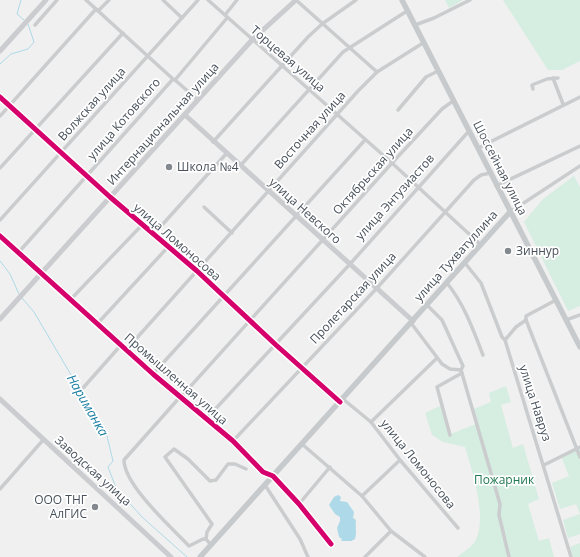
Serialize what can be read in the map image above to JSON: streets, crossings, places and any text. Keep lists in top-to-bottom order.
{
  "streets": {
    "main road": ["Шоссейная улица", "улица Тухватуллина"],
    "street": [
      "Торцевая улица",
      "Волжская улица",
      "улица Котовского",
      "Интернациональная улица",
      "Восточная улица",
      "Октябрьская улица",
      "улица Энтузиастов",
      "улица Невского",
      "улица Ломоносова",
      "Пролетарская улица",
      "Промышленная улица",
      "улица Навруз",
      "Заводская улица"
    ]
  },
  "crossings": [
    ["Торцевая улица", "улица Котовского"],
    ["Торцевая улица", "Интернациональная улица"],
    ["Торцевая улица", "Восточная улица"],
    ["Торцевая улица", "Октябрьская улица"],
    ["Торцевая улица", "улица Энтузиастов"],
    ["Торцевая улица", "улица Тухватуллина"],
    ["Торцевая улица", "Пролетарская улица"],
    ["Волжская улица", "улица Ломоносова"],
    ["улица Котовского", "улица Ломоносова"],
    ["улица Котовского", "Промышленная улица"],
    ["Интернациональная улица", "улица Невского"],
    ["Интернациональная улица", "улица Ломоносова"],
    ["Интернациональная улица", "Промышленная улица"],
    ["Восточная улица", "Шоссейная улица"],
    ["Восточная улица", "улица Невского"],
    ["Восточная улица", "улица Ломоносова"],
    ["Восточная улица", "Промышленная улица"],
    ["Шоссейная улица", "Октябрьская улица"],
    ["Шоссейная улица", "улица Энтузиастов"],
    ["Шоссейная улица", "улица Тухватуллина"],
    ["Шоссейная улица", "Пролетарская улица"],
    ["Октябрьская улица", "улица Невского"],
    ["Октябрьская улица", "улица Ломоносова"],
    ["Октябрьская улица", "Промышленная улица"],
    ["Октябрьская улица", "Заводская улица"],
    ["улица Энтузиастов", "улица Невского"],
    ["улица Энтузиастов", "улица Ломоносова"],
    ["улица Энтузиастов", "Промышленная улица"],
    ["улица Невского", "улица Тухватуллина"],
    ["улица Невского", "Пролетарская улица"],
    ["улица Ломоносова", "улица Тухватуллина"],
    ["улица Ломоносова", "Пролетарская улица"],
    ["улица Тухватуллина", "Промышленная улица"],
    ["улица Тухватуллина", "улица Навруз"],
    ["Пролетарская улица", "Промышленная улица"]
  ],
  "water": ["Нариманка"],
  "parks": ["Пожарник"],
  "places": ["Школа №4", "Зиннур", "ООО ТНГ АлГИС"]
}
